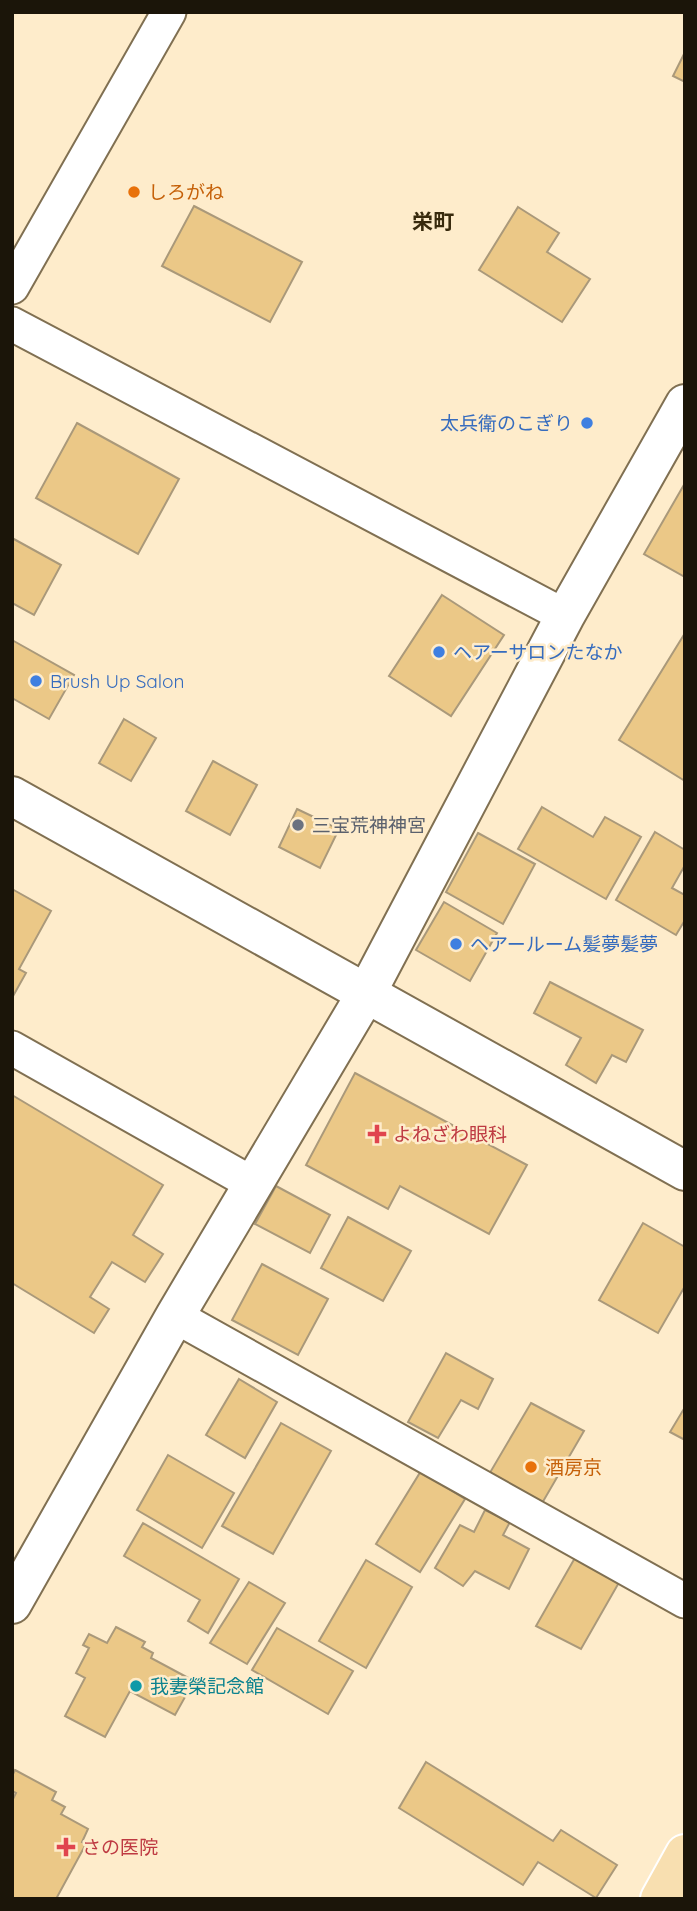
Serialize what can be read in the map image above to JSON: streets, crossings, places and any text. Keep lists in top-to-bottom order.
{
  "districts": ["栄町"],
  "places": {
    "other": [
      "しろがね",
      "太兵衛のこぎり",
      "ヘアーサロンたなか",
      "Brush Up Salon",
      "三宝荒神神宮",
      "ヘアールーム髪夢髪夢",
      "酒房京",
      "我妻榮記念館"
    ],
    "health": ["よねざわ眼科", "さの医院"]
  }
}
